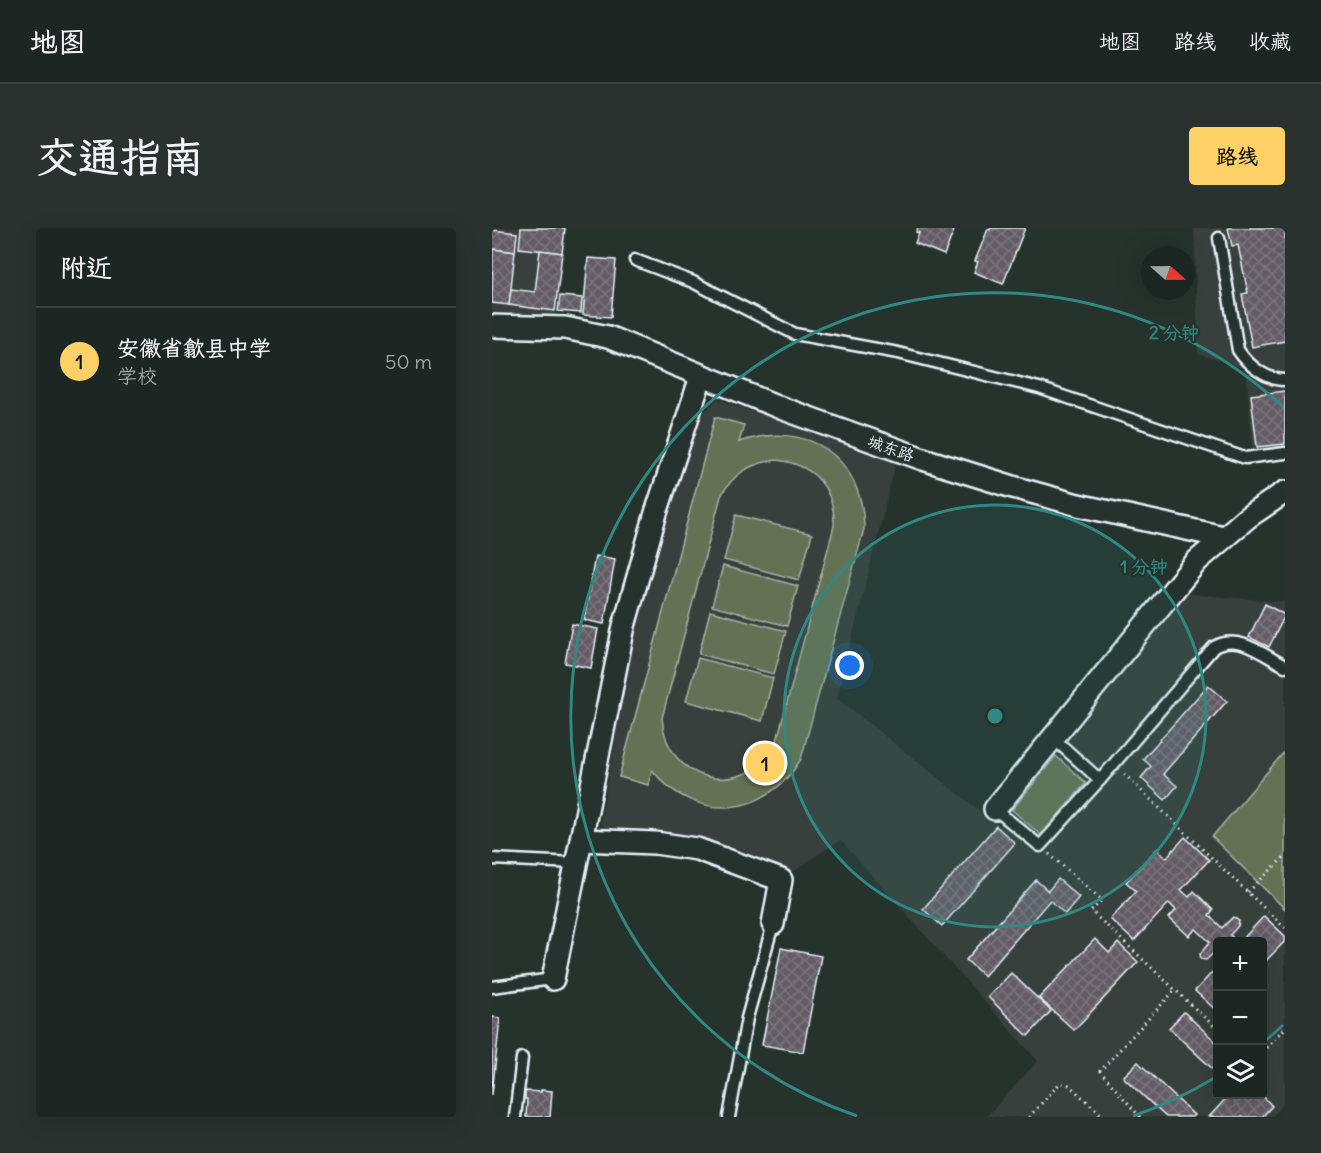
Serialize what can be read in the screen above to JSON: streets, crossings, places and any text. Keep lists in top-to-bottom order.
{
  "streets": {
    "street": ["城东路"]
  },
  "north": "right",
  "page": {
    "header": "地图",
    "nav": ["地图", "路线", "收藏"],
    "buttons": "路线",
    "title": "交通指南",
    "heading": "附近",
    "list": [
      {
        "mark": "1",
        "name": "安徽省歙县中学",
        "note": "学校",
        "value": "50 m"
      }
    ],
    "pins": "1",
    "map_buttons": ["+", "−"]
  },
  "rings": ["2 分钟", "1 分钟"]
}
